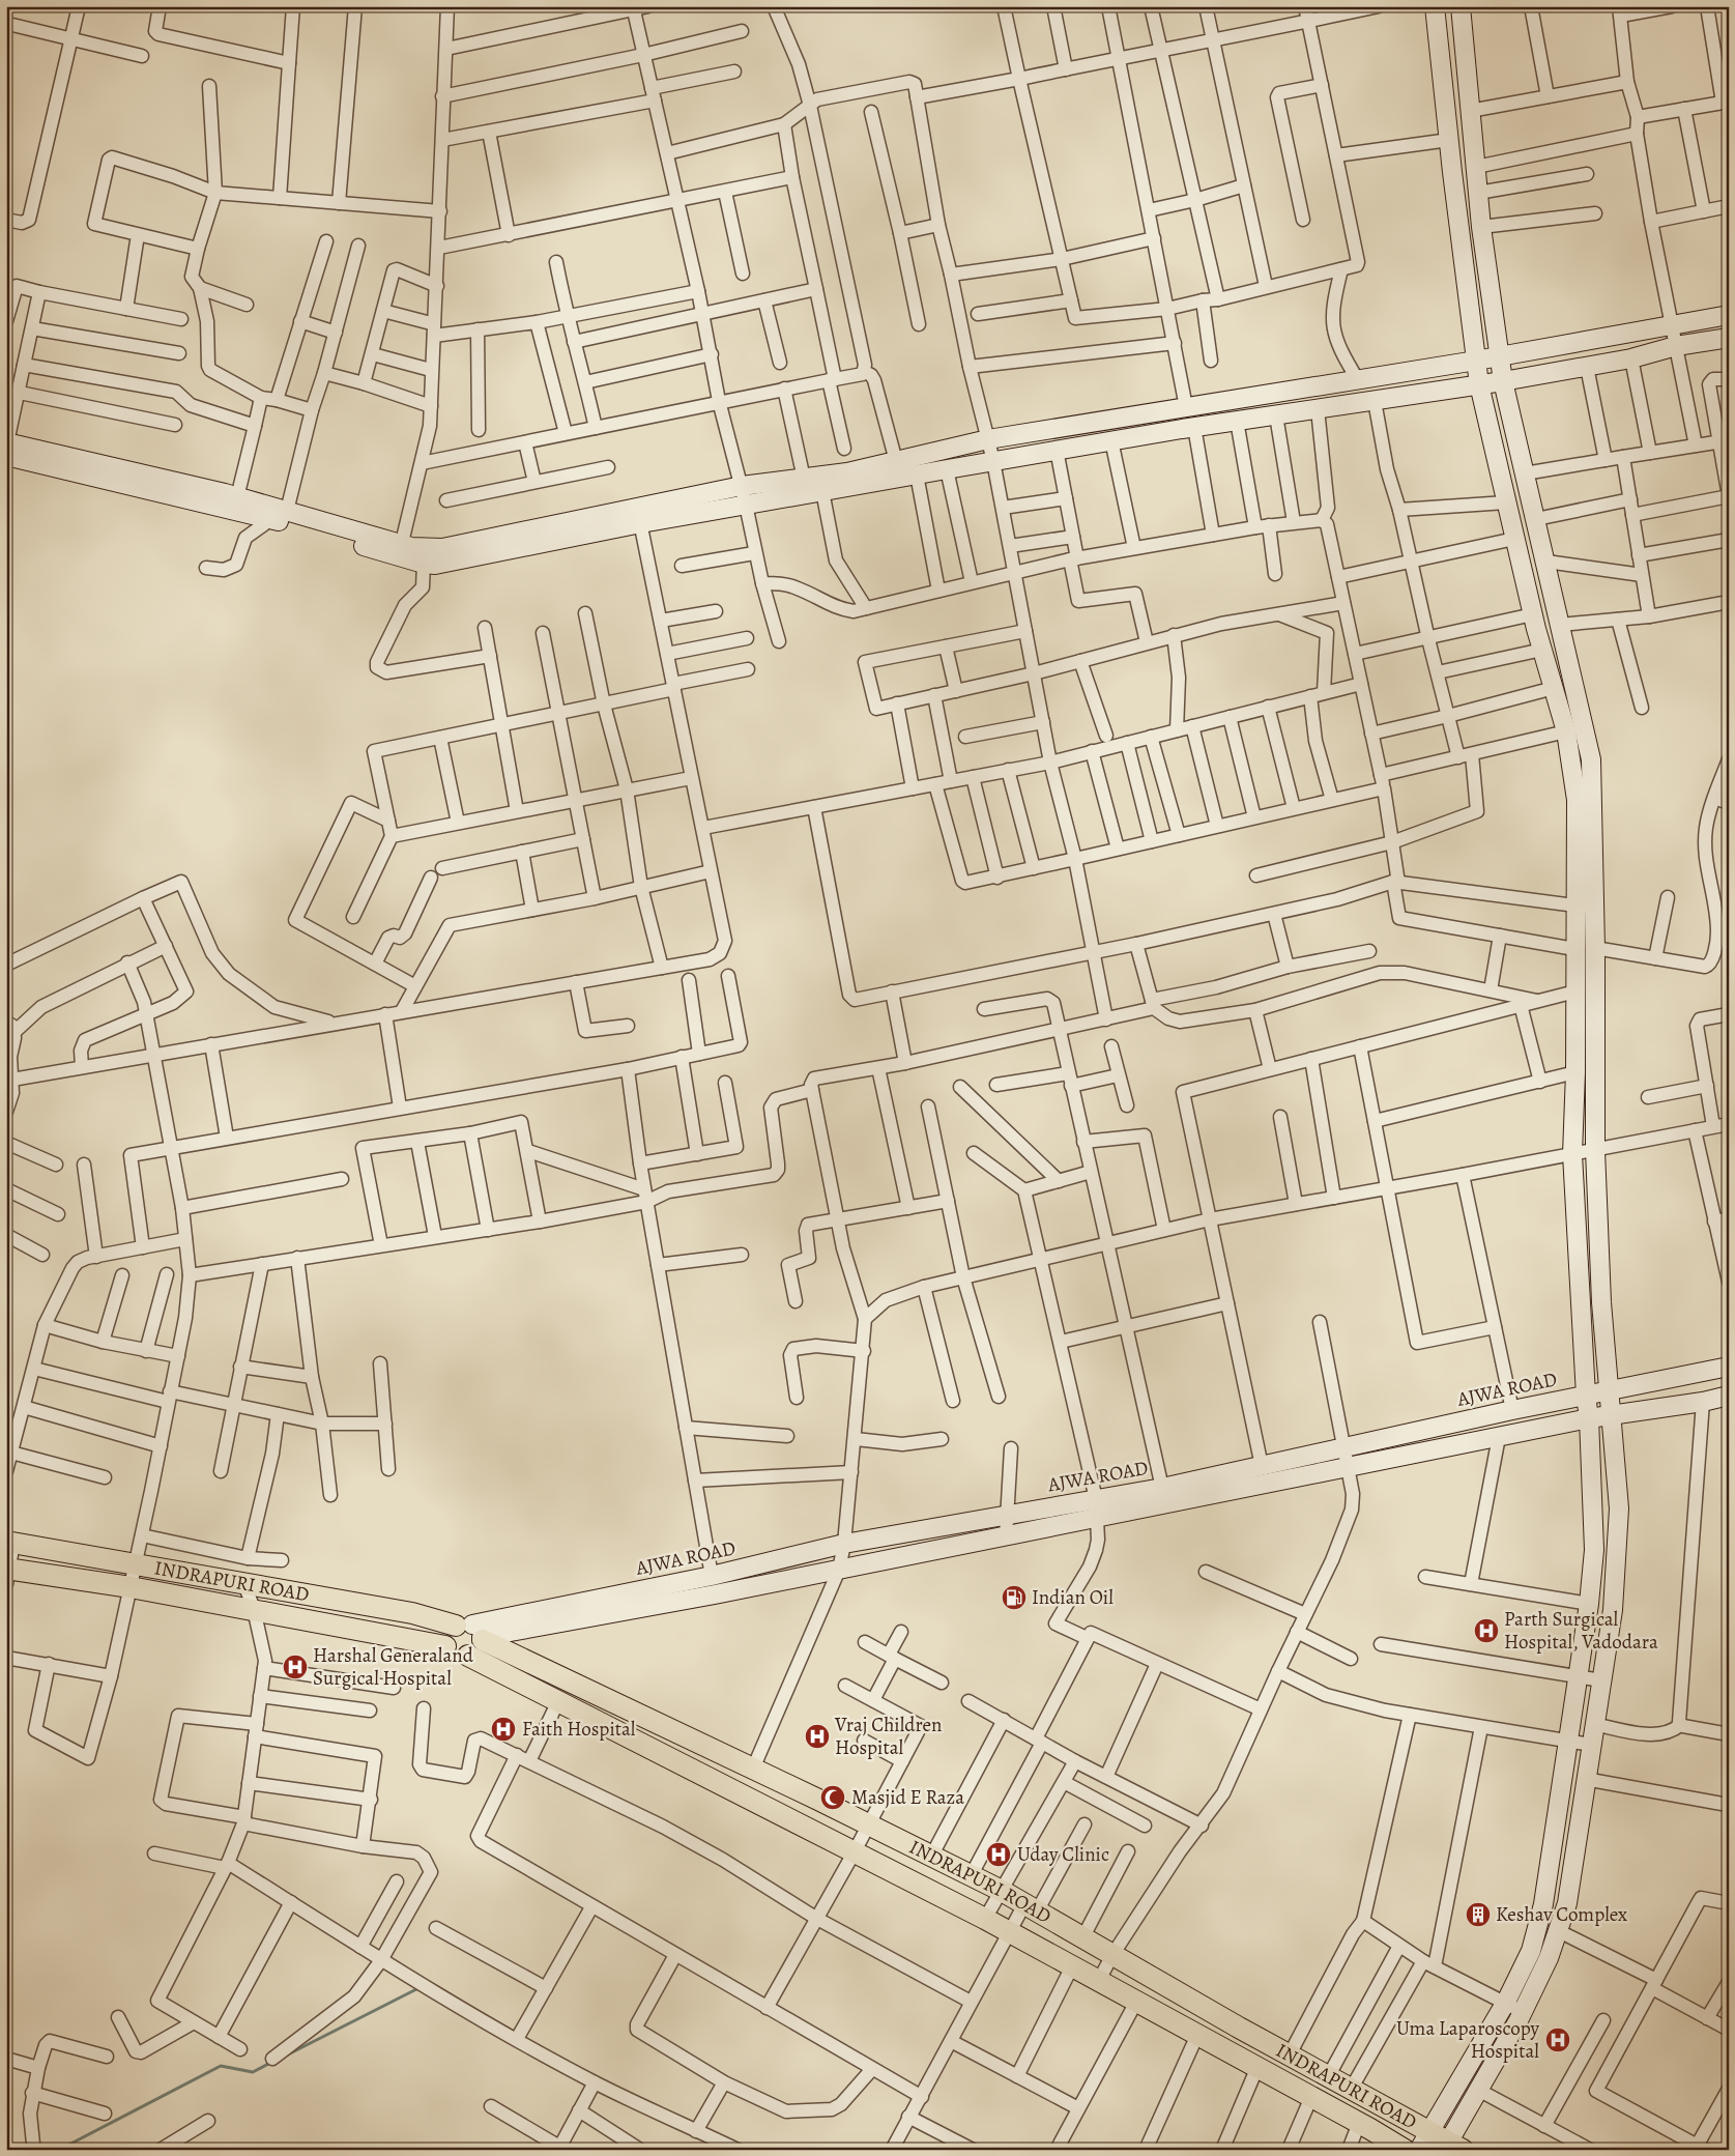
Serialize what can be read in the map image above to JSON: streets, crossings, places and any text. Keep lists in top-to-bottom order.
{
  "streets": {
    "main road": ["INDRAPURI ROAD"],
    "street": ["AJWA ROAD"]
  },
  "crossings": [
    ["AJWA ROAD", "INDRAPURI ROAD"]
  ],
  "places": {
    "fuel station": ["Indian Oil"],
    "hospital": [
      "Parth Surgical Hospital, Vadodara",
      "Harshal Generaland Surgical Hospital",
      "Faith Hospital",
      "Vraj Children Hospital",
      "Uday Clinic",
      "Uma Laparoscopy Hospital"
    ],
    "mosque": ["Masjid E Raza"],
    "building": ["Keshav Complex"]
  }
}
